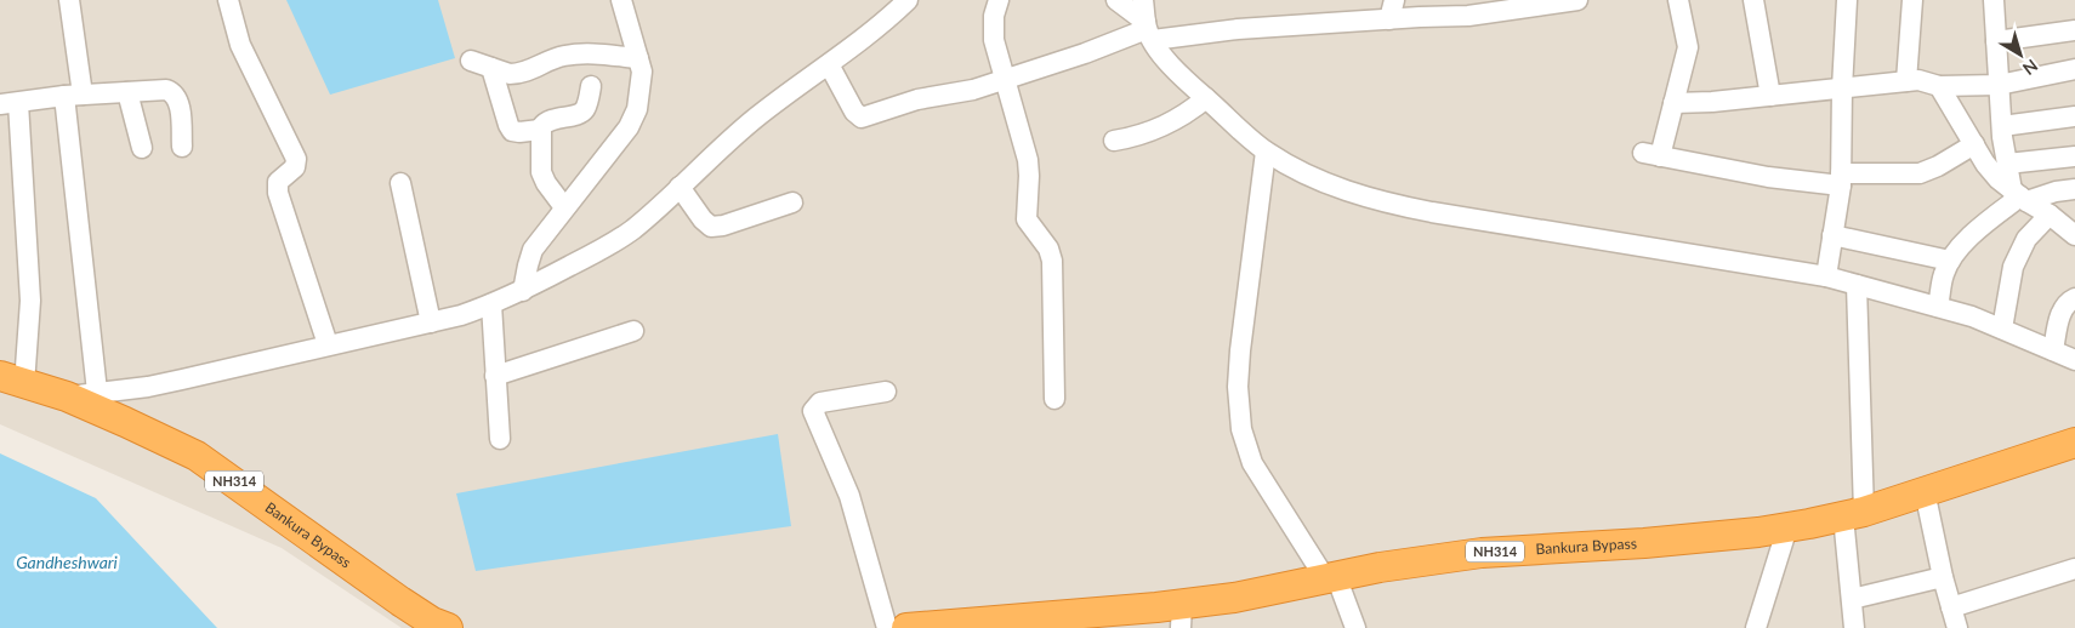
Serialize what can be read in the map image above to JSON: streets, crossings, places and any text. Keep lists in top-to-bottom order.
{
  "streets": {
    "highway": ["NH314", "Bankura Bypass"]
  },
  "water": ["Gandheshwari"],
  "north": "bottom right"
}
